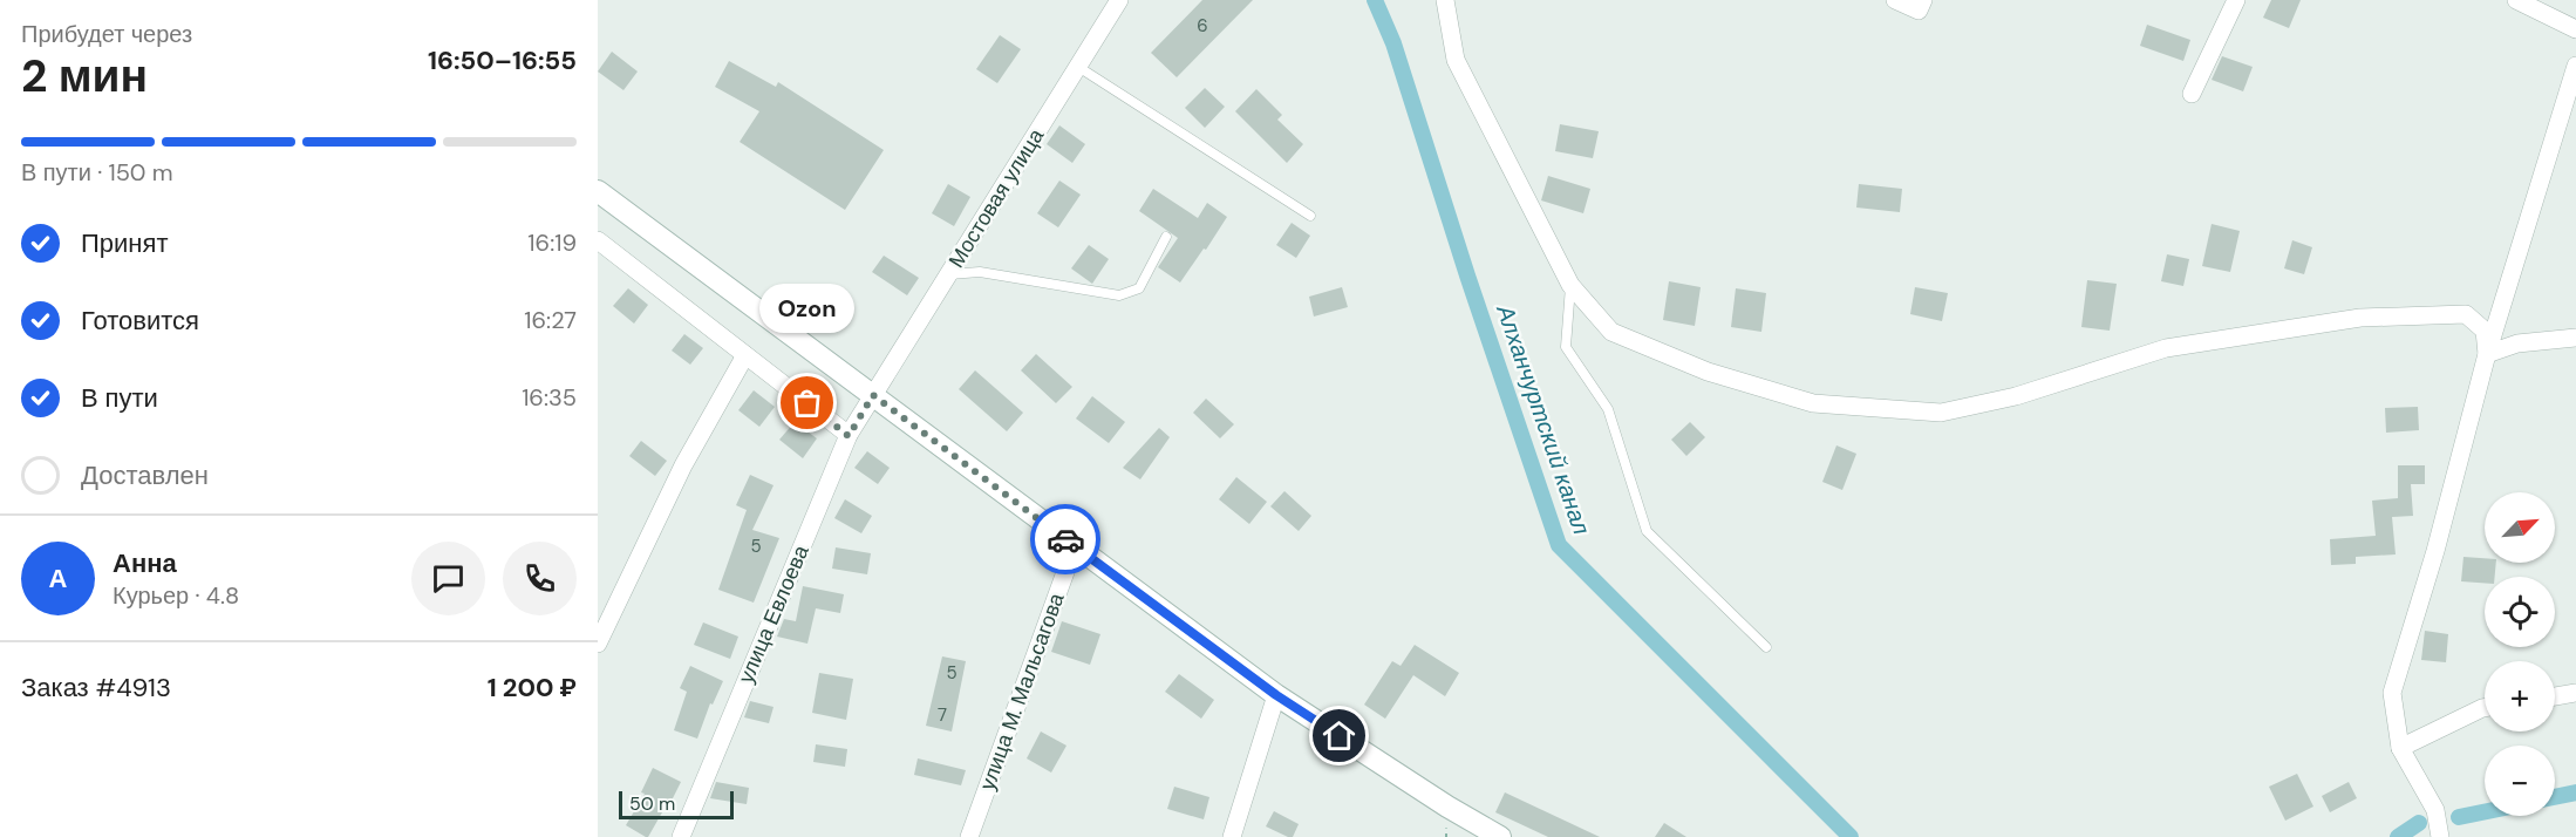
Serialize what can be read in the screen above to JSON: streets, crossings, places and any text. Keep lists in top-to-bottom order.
{
  "streets": {
    "street": ["Мостовая улица", "улица Евлоева", "улица М. Мальсагова"]
  },
  "crossings": [
    ["Мостовая улица", "улица Евлоева"]
  ],
  "water": ["Алханчуртский канал"],
  "places": ["Ozon"],
  "house_numbers": [
    "6",
    "5",
    "5",
    "7"
  ],
  "scale_bar": "50 m",
  "north": "top right",
  "page": {
    "heading": ["2 мин", "Прибудет через", "16:50–16:55"],
    "panel": [
      "Анна",
      "Курьер · 4.8",
      "Заказ #4913",
      "1 200 ₽"
    ],
    "bar": "В пути · 150 m",
    "list": [
      ["Принят", "16:19"],
      ["Готовится", "16:27"],
      ["В пути", "16:35"],
      "Доставлен"
    ],
    "bubble": "Ozon",
    "map_buttons": ["+", "−"],
    "round": "А",
    "scale": "50 m"
  }
}
